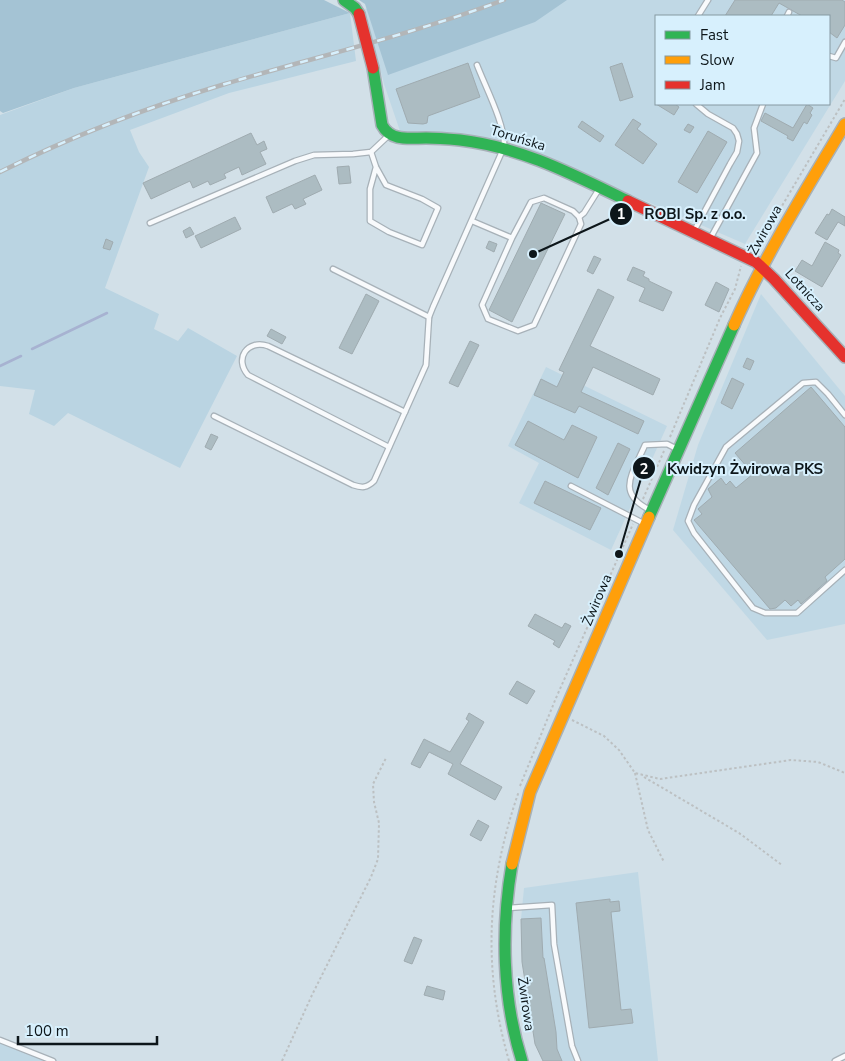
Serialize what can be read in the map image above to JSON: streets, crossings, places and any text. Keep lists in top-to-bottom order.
{
  "streets": {
    "street": ["Toruńska", "Żwirowa", "Lotnicza"]
  },
  "crossings": [
    ["Toruńska", "Żwirowa"],
    ["Toruńska", "Lotnicza"],
    ["Żwirowa", "Lotnicza"]
  ],
  "places": ["ROBI Sp. z o.o.", "Kwidzyn Żwirowa PKS"],
  "legend": ["Fast", "Slow", "Jam"],
  "scale_bar": "100 m"
}
